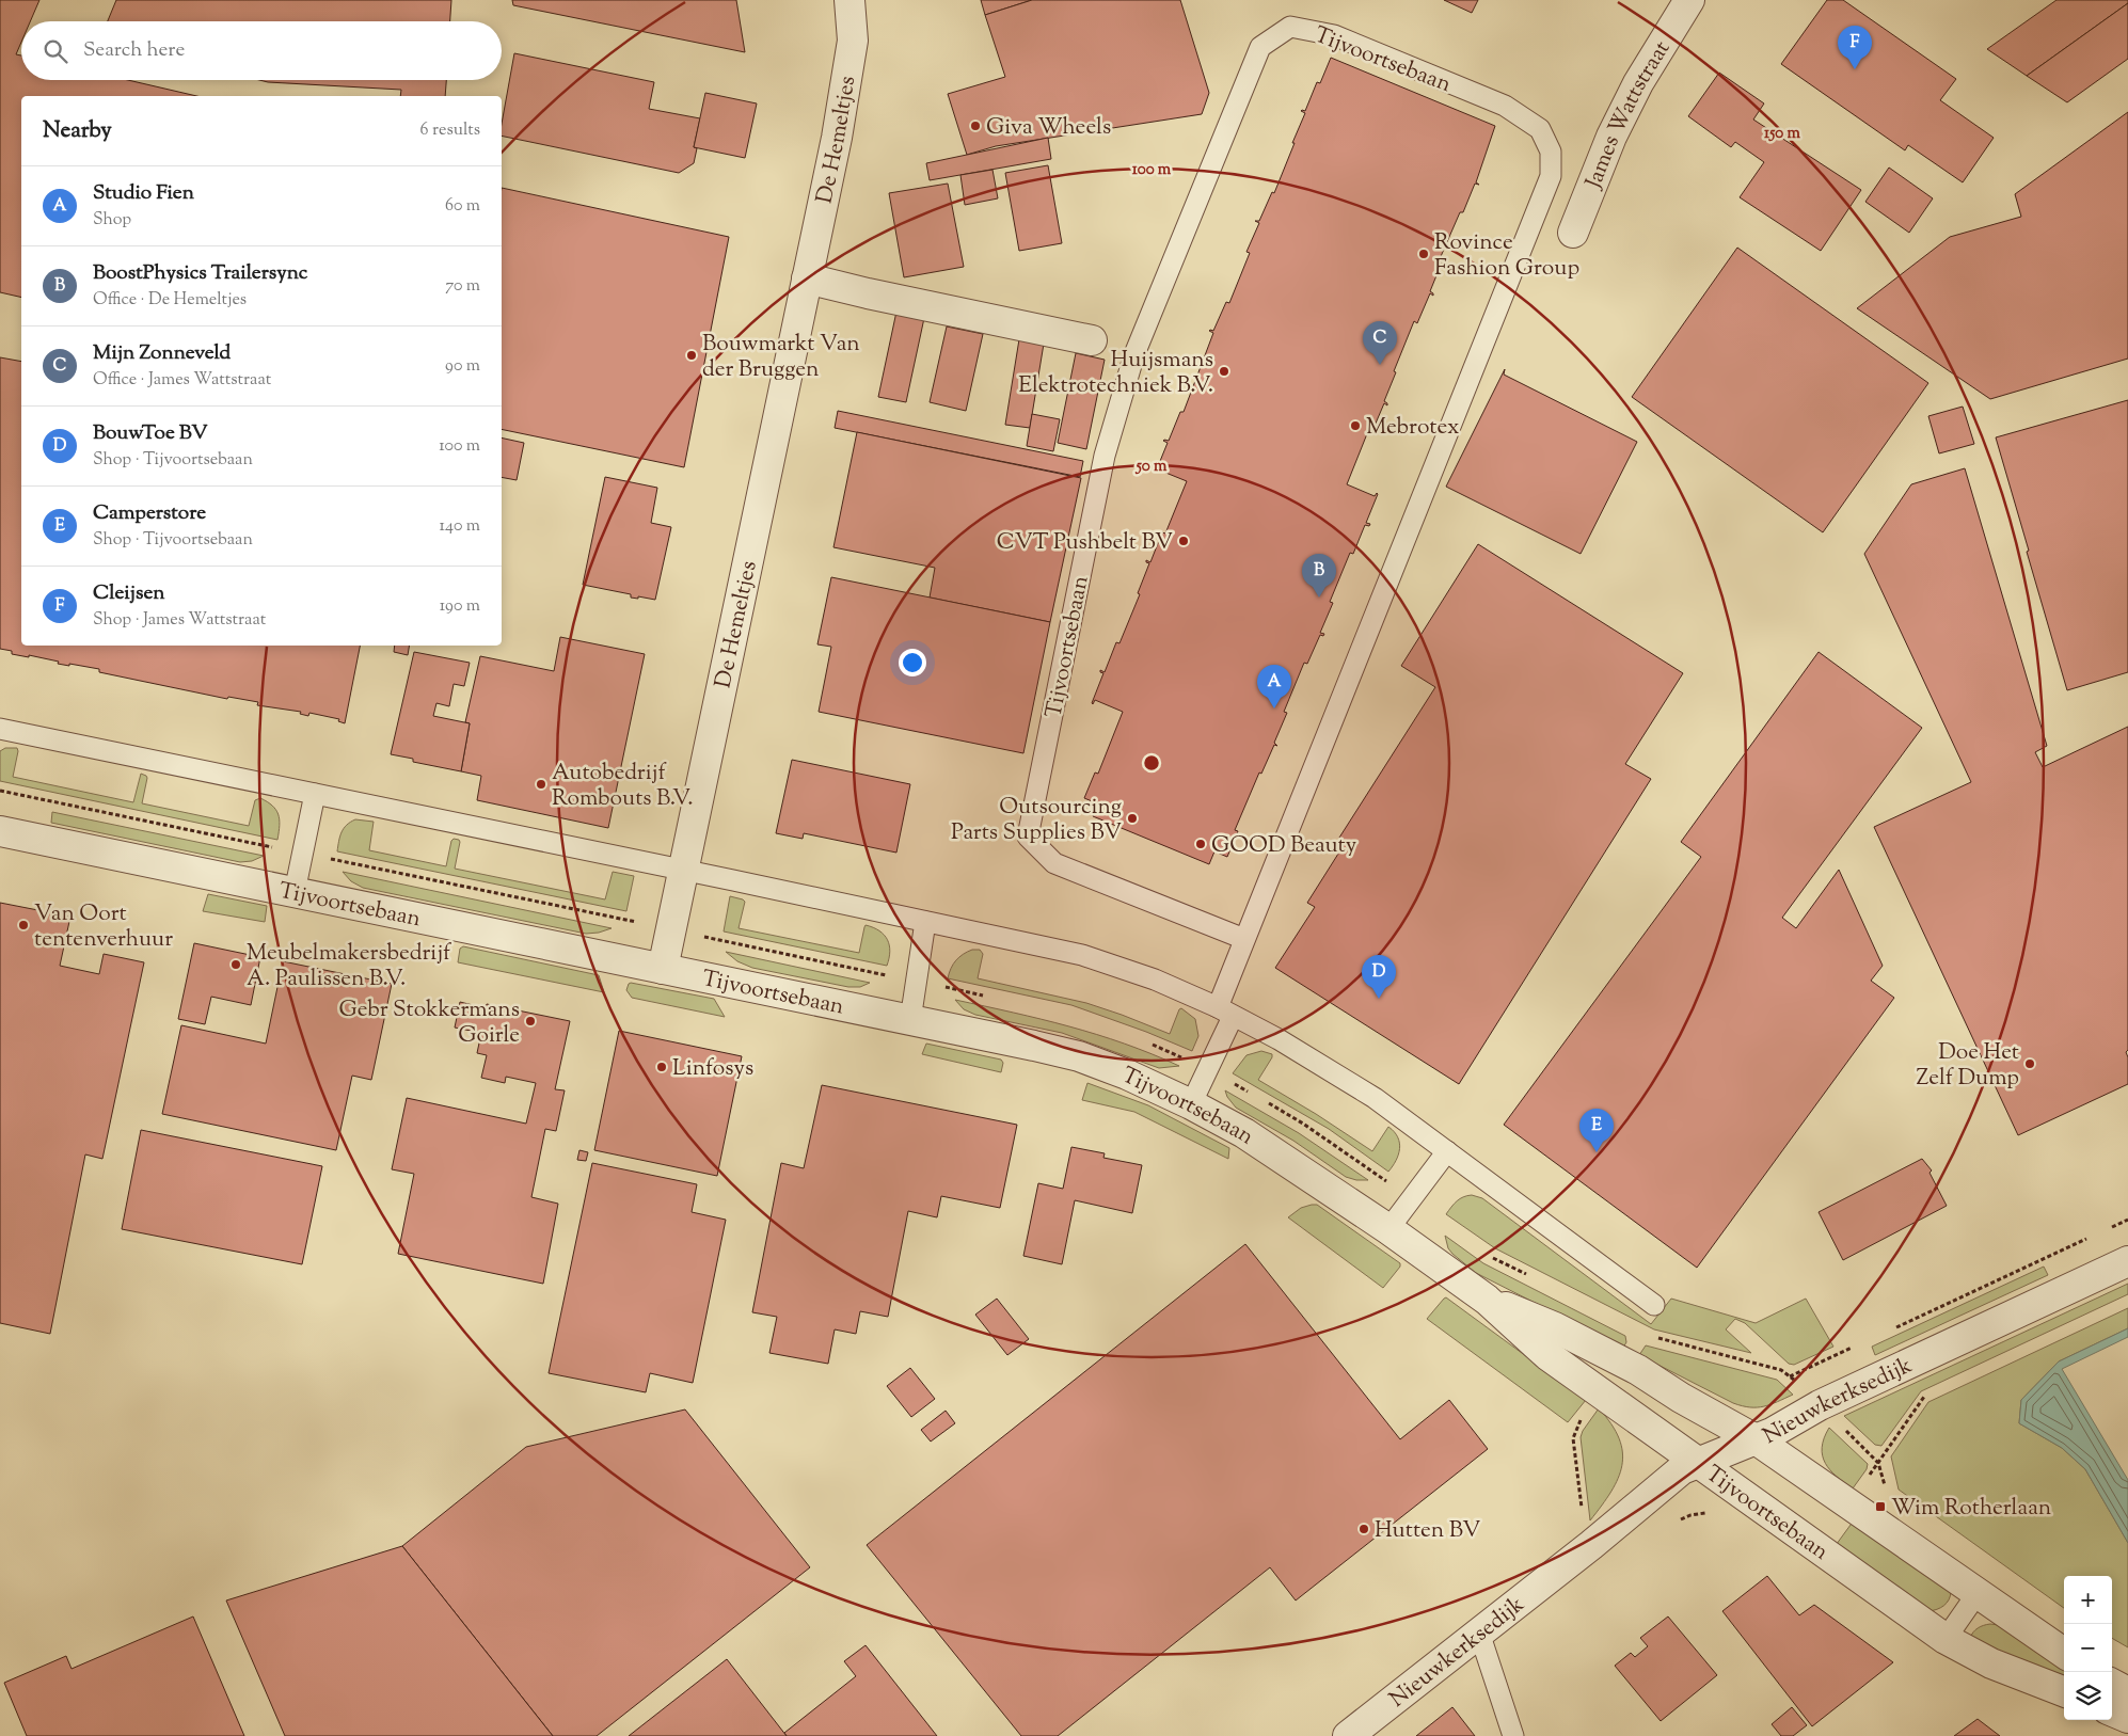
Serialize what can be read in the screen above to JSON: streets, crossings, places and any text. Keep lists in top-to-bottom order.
{
  "streets": {
    "street": [
      "Tijvoortsebaan",
      "James Wattstraat",
      "De Hemeltjes",
      "Nieuwkerksedijk"
    ]
  },
  "crossings": [
    ["Tijvoortsebaan", "De Hemeltjes"],
    ["Tijvoortsebaan", "Nieuwkerksedijk"]
  ],
  "places": {
    "other": [
      "Giva Wheels",
      "Rovince Fashion Group",
      "Bouwmarkt Van der Bruggen",
      "Huijsmans Elektrotechniek B.V.",
      "Mebrotex",
      "CVT Pushbelt BV",
      "Autobedrijf Rombouts B.V.",
      "Outsourcing Parts Supplies BV",
      "GOOD Beauty",
      "Van Oort tentenverhuur",
      "Meubelmakersbedrijf A. Paulissen B.V.",
      "Gebr Stokkermans Goirle",
      "Doe Het Zelf Dump",
      "Linfosys",
      "Hutten BV"
    ],
    "transit": ["Wim Rotherlaan"]
  },
  "page": {
    "search": "Search here",
    "pins": [
      "F",
      "C",
      "B",
      "A",
      "D",
      "E"
    ],
    "heading": ["Nearby", "6 results"],
    "list": [
      {
        "mark": "A",
        "name": "Studio Fien",
        "note": "Shop",
        "value": "60 m"
      },
      {
        "mark": "B",
        "name": "BoostPhysics Trailersync",
        "note": "Office · De Hemeltjes",
        "value": "70 m"
      },
      {
        "mark": "C",
        "name": "Mijn Zonneveld",
        "note": "Office · James Wattstraat",
        "value": "90 m"
      },
      {
        "mark": "D",
        "name": "BouwToe BV",
        "note": "Shop · Tijvoortsebaan",
        "value": "100 m"
      },
      {
        "mark": "E",
        "name": "Camperstore",
        "note": "Shop · Tijvoortsebaan",
        "value": "140 m"
      },
      {
        "mark": "F",
        "name": "Cleijsen",
        "note": "Shop · James Wattstraat",
        "value": "190 m"
      }
    ],
    "map_buttons": ["+", "−"]
  },
  "rings": ["150 m", "100 m", "50 m"]
}
